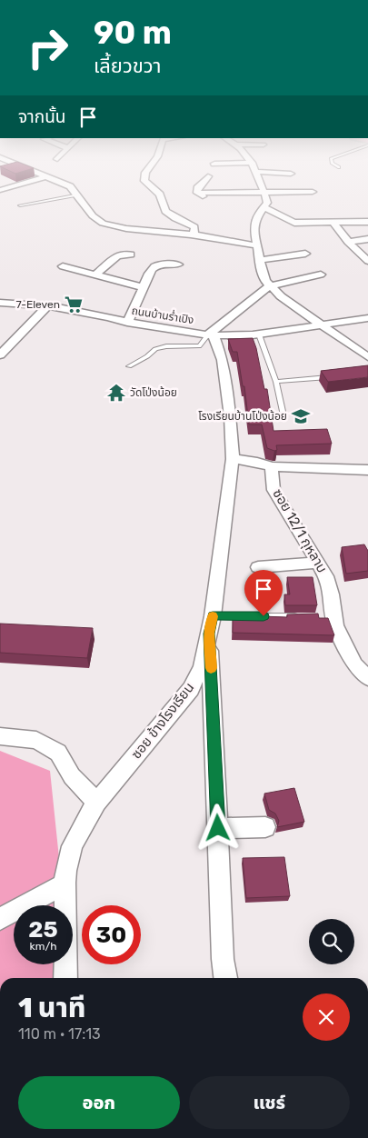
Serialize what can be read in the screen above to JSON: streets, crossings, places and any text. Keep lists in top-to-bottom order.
{
  "streets": {
    "street": ["ถนนบ้านร่ำเปิง", "ซอย 12/1 กุหลาบ", "ซอย ข้างโรงเรียน"]
  },
  "crossings": [
    ["ถนนบ้านร่ำเปิง", "ซอย ข้างโรงเรียน"]
  ],
  "places": {
    "supermarket": ["7-Eleven"],
    "temple": ["วัดโป่งน้อย"],
    "school or university": ["โรงเรียนบ้านโป่งน้อย"]
  },
  "page": {
    "turn": ["90 m", "เลี้ยวขวา"],
    "then": "จากนั้น",
    "speed": "25 km/h",
    "limit": "30",
    "heading": ["1 นาที", "110 m · 17:13"],
    "buttons": ["ออก", "แชร์"]
  }
}
